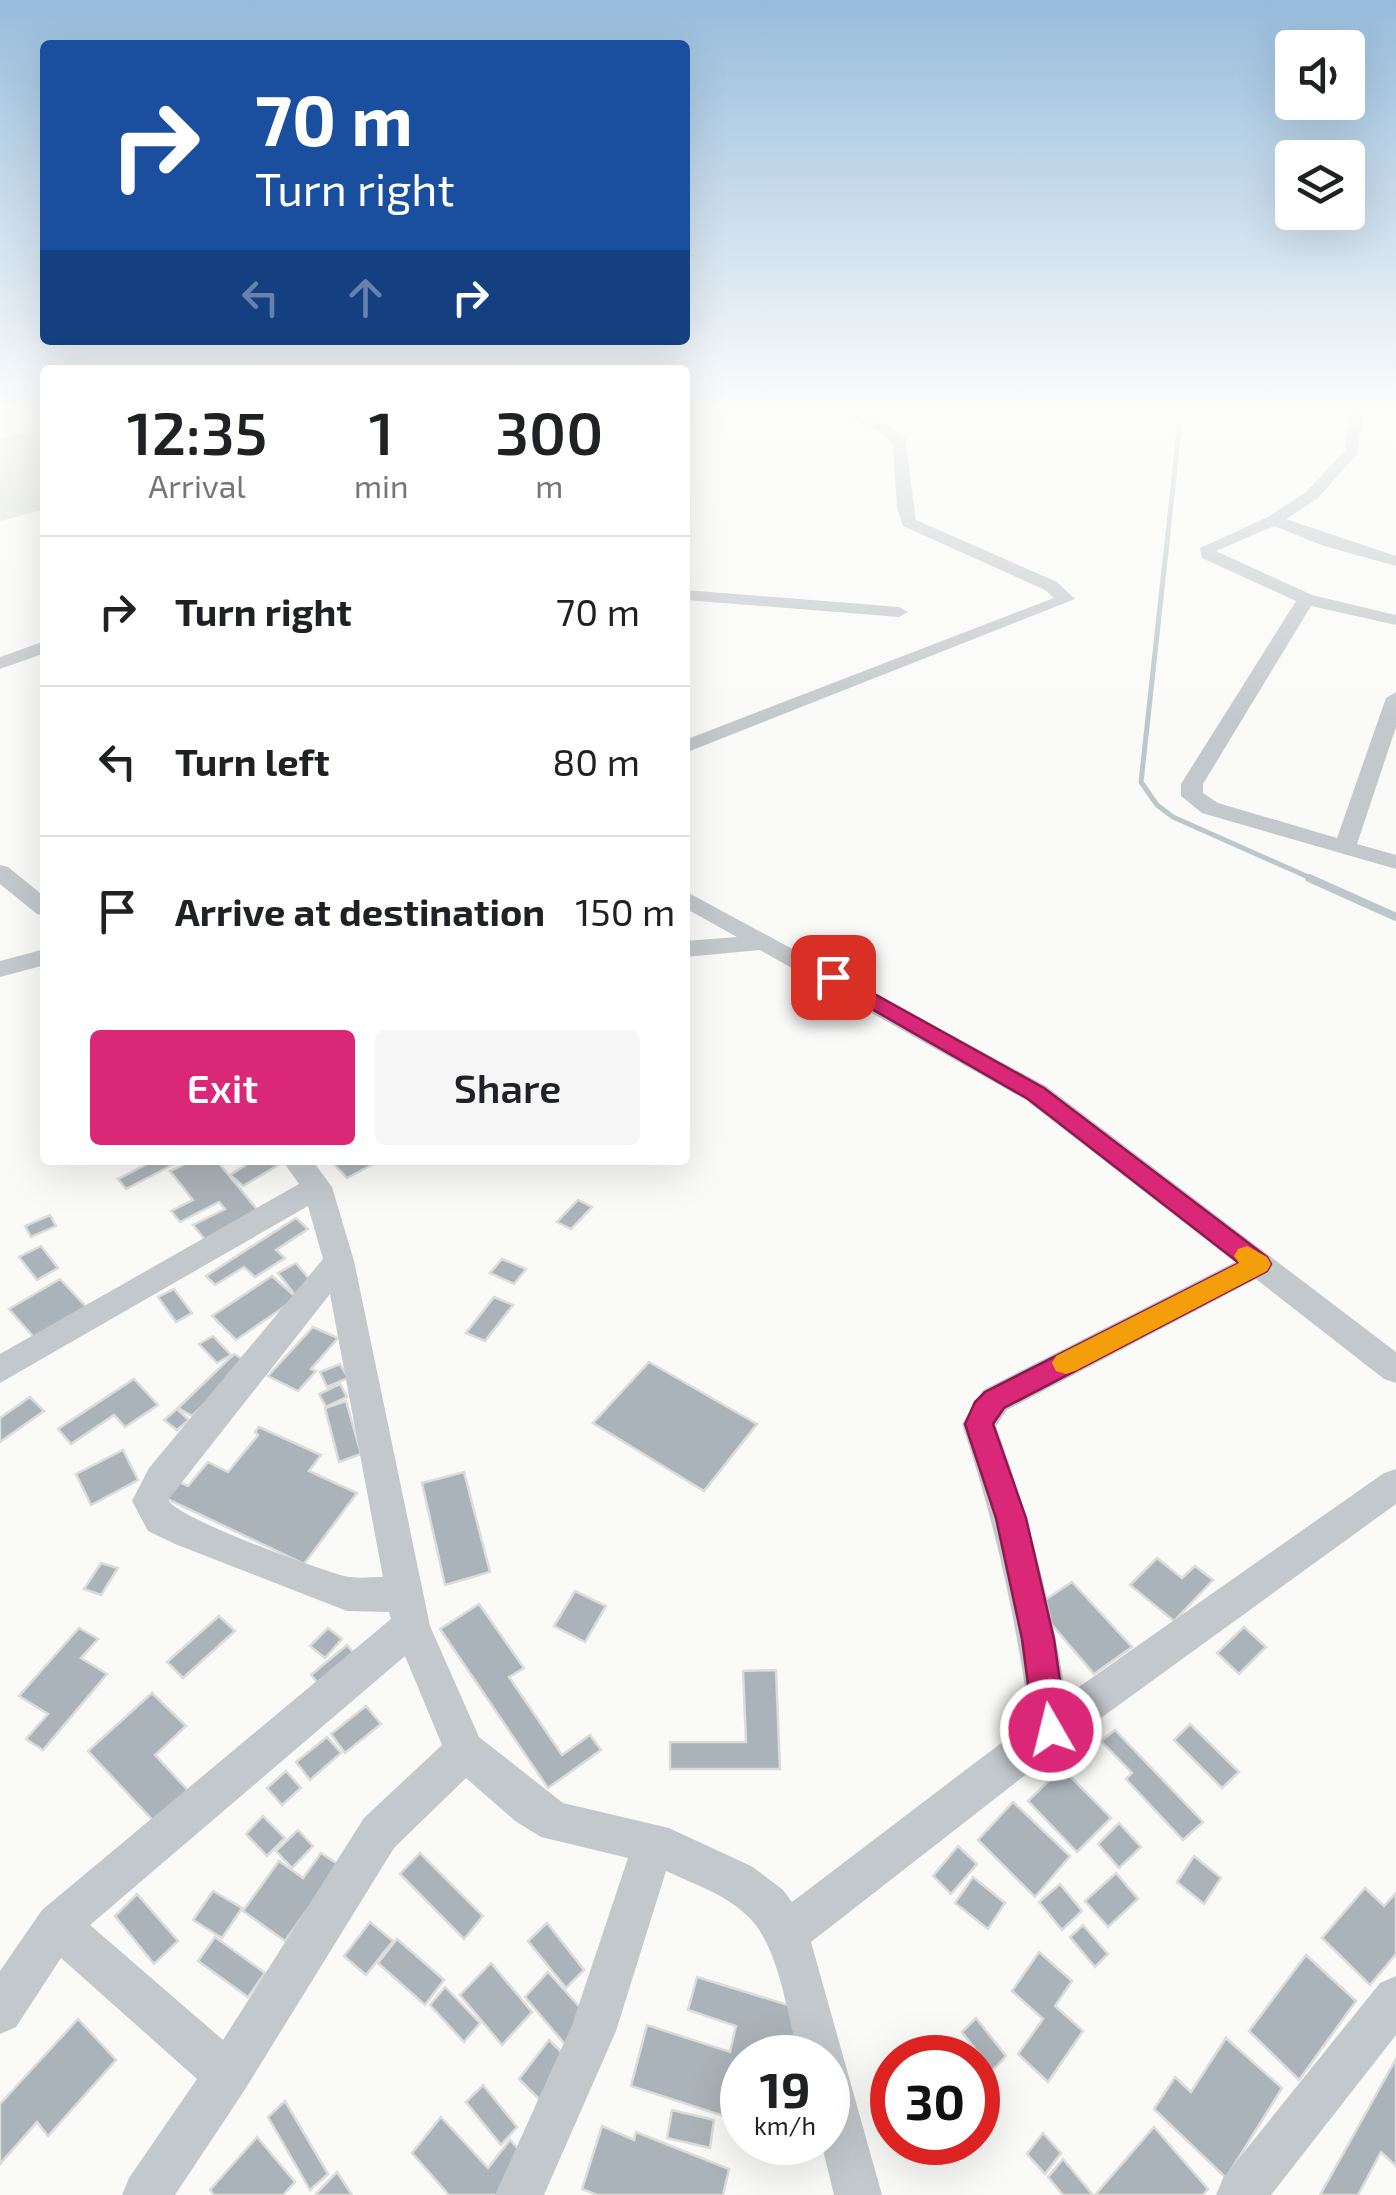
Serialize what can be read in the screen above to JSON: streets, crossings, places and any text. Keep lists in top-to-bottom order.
{
  "page": {
    "turn": ["70 m", "Turn right"],
    "eta": [
      "12:35",
      "Arrival",
      "1",
      "min",
      "300",
      "m"
    ],
    "list": [
      {
        "name": "Turn right",
        "value": "70 m"
      },
      {
        "name": "Turn left",
        "value": "80 m"
      },
      {
        "name": "Arrive at destination",
        "value": "150 m"
      }
    ],
    "buttons": ["Exit", "Share"],
    "speed": "19 km/h",
    "limit": "30"
  }
}
